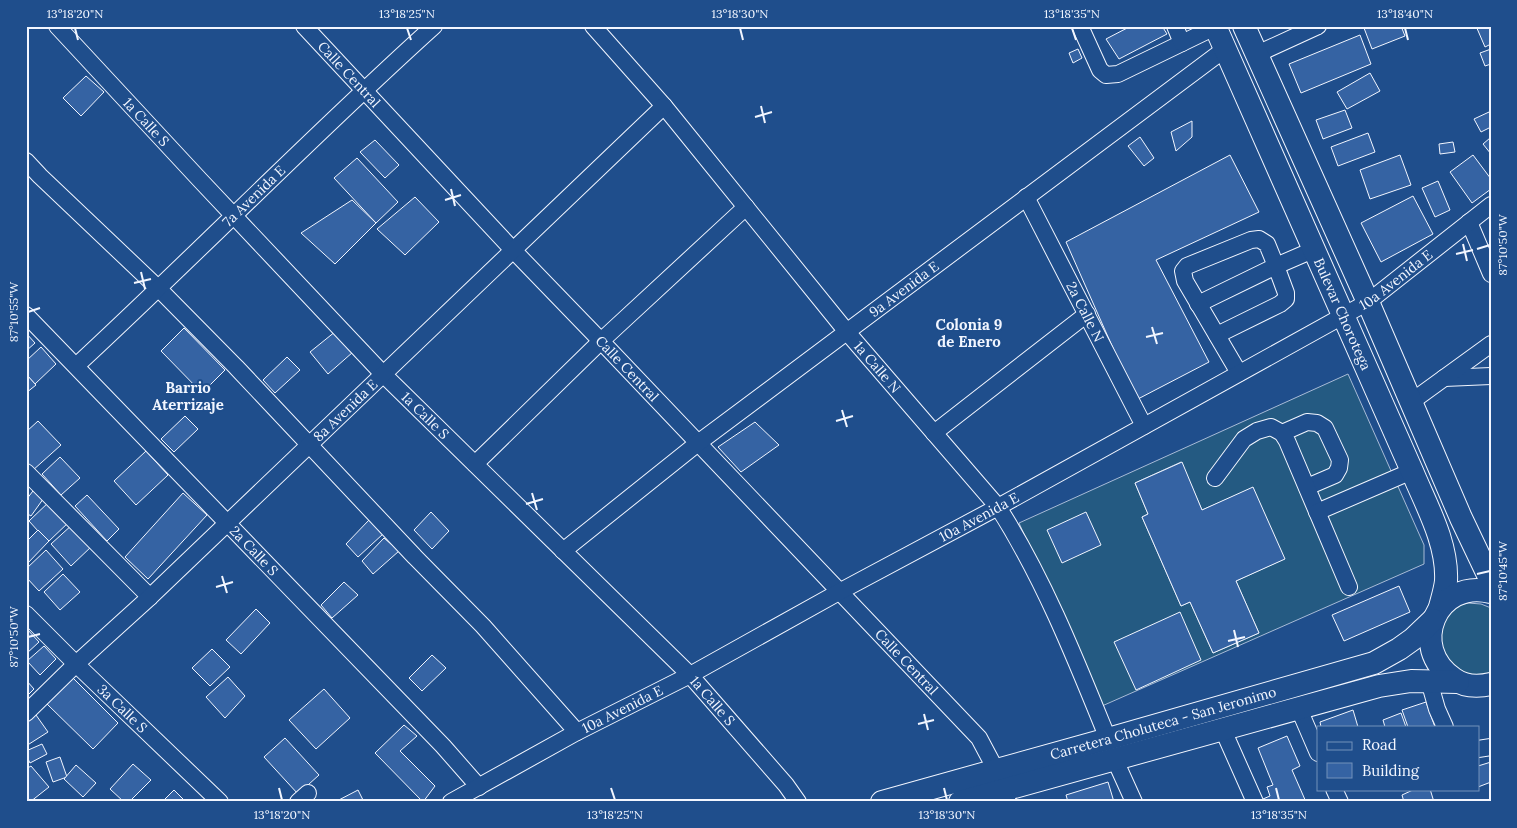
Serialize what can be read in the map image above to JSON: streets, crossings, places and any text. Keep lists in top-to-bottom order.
{
  "streets": {
    "highway": ["Bulevar Chorotega", "Carretera Choluteca - San Jeronimo"],
    "street": [
      "Calle Central",
      "1a Calle S",
      "7a Avenida E",
      "10a Avenida E",
      "9a Avenida E",
      "2a Calle N",
      "1a Calle N",
      "8a Avenida E",
      "2a Calle S",
      "3a Calle S"
    ]
  },
  "crossings": [
    ["Calle Central", "7a Avenida E"],
    ["Calle Central", "10a Avenida E"],
    ["Calle Central", "9a Avenida E"],
    ["Calle Central", "8a Avenida E"],
    ["Calle Central", "Carretera Choluteca - San Jeronimo"],
    ["1a Calle S", "7a Avenida E"],
    ["1a Calle S", "10a Avenida E"],
    ["1a Calle S", "9a Avenida E"],
    ["1a Calle S", "8a Avenida E"],
    ["7a Avenida E", "2a Calle S"],
    ["10a Avenida E", "2a Calle N"],
    ["10a Avenida E", "Bulevar Chorotega"],
    ["10a Avenida E", "1a Calle N"],
    ["10a Avenida E", "2a Calle S"],
    ["9a Avenida E", "2a Calle N"],
    ["9a Avenida E", "Bulevar Chorotega"],
    ["9a Avenida E", "1a Calle N"],
    ["Bulevar Chorotega", "Carretera Choluteca - San Jeronimo"],
    ["1a Calle N", "8a Avenida E"],
    ["1a Calle N", "Carretera Choluteca - San Jeronimo"],
    ["8a Avenida E", "2a Calle S"],
    ["8a Avenida E", "3a Calle S"]
  ],
  "districts": ["Colonia 9 de Enero", "Barrio Aterrizaje"],
  "legend": ["Road", "Building"],
  "coordinates": [
    "13°18'20\"N",
    "13°18'25\"N",
    "13°18'30\"N",
    "13°18'35\"N",
    "13°18'40\"N",
    "87°10'50\"W",
    "87°10'55\"W",
    "87°10'45\"W"
  ]
}
